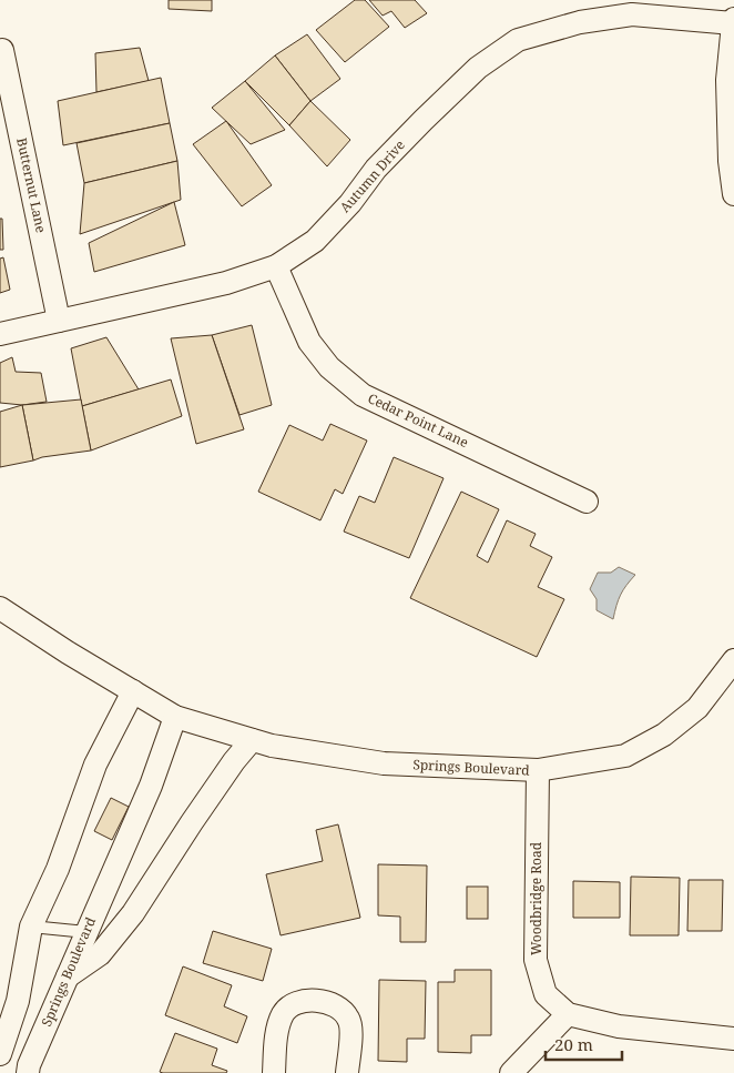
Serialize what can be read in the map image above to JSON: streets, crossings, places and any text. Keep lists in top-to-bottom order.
{
  "streets": {
    "street": [
      "Autumn Drive",
      "Butternut Lane",
      "Cedar Point Lane",
      "Springs Boulevard",
      "Woodbridge Road"
    ]
  },
  "crossings": [
    ["Autumn Drive", "Butternut Lane"],
    ["Autumn Drive", "Cedar Point Lane"],
    ["Springs Boulevard", "Woodbridge Road"]
  ],
  "scale_bar": "20 m"
}
